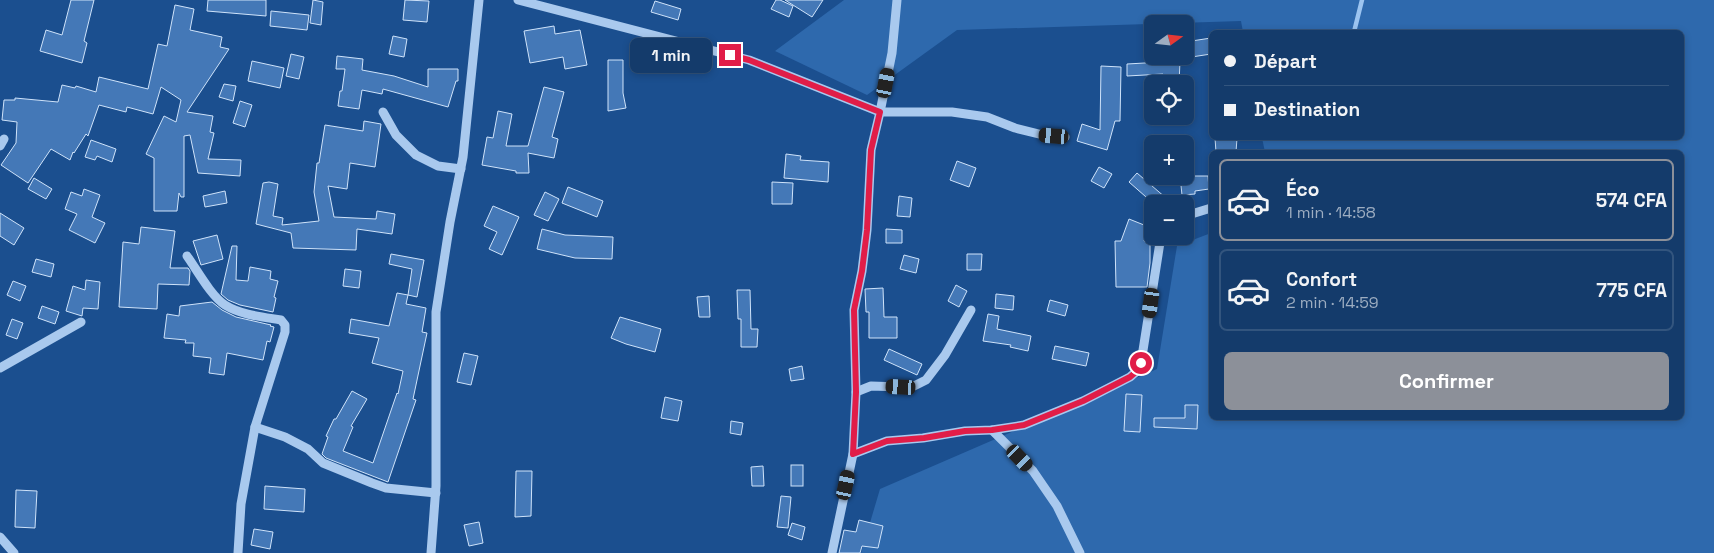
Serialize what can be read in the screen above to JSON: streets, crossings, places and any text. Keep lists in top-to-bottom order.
{
  "north": "right",
  "page": {
    "map_buttons": ["+", "−"],
    "banner": ["Départ", "Destination"],
    "bubble": "1 min",
    "list": [
      {
        "name": "Éco",
        "note": "1 min · 14:58",
        "value": "574 CFA"
      },
      {
        "name": "Confort",
        "note": "2 min · 14:59",
        "value": "775 CFA"
      }
    ],
    "buttons": "Confirmer"
  }
}
